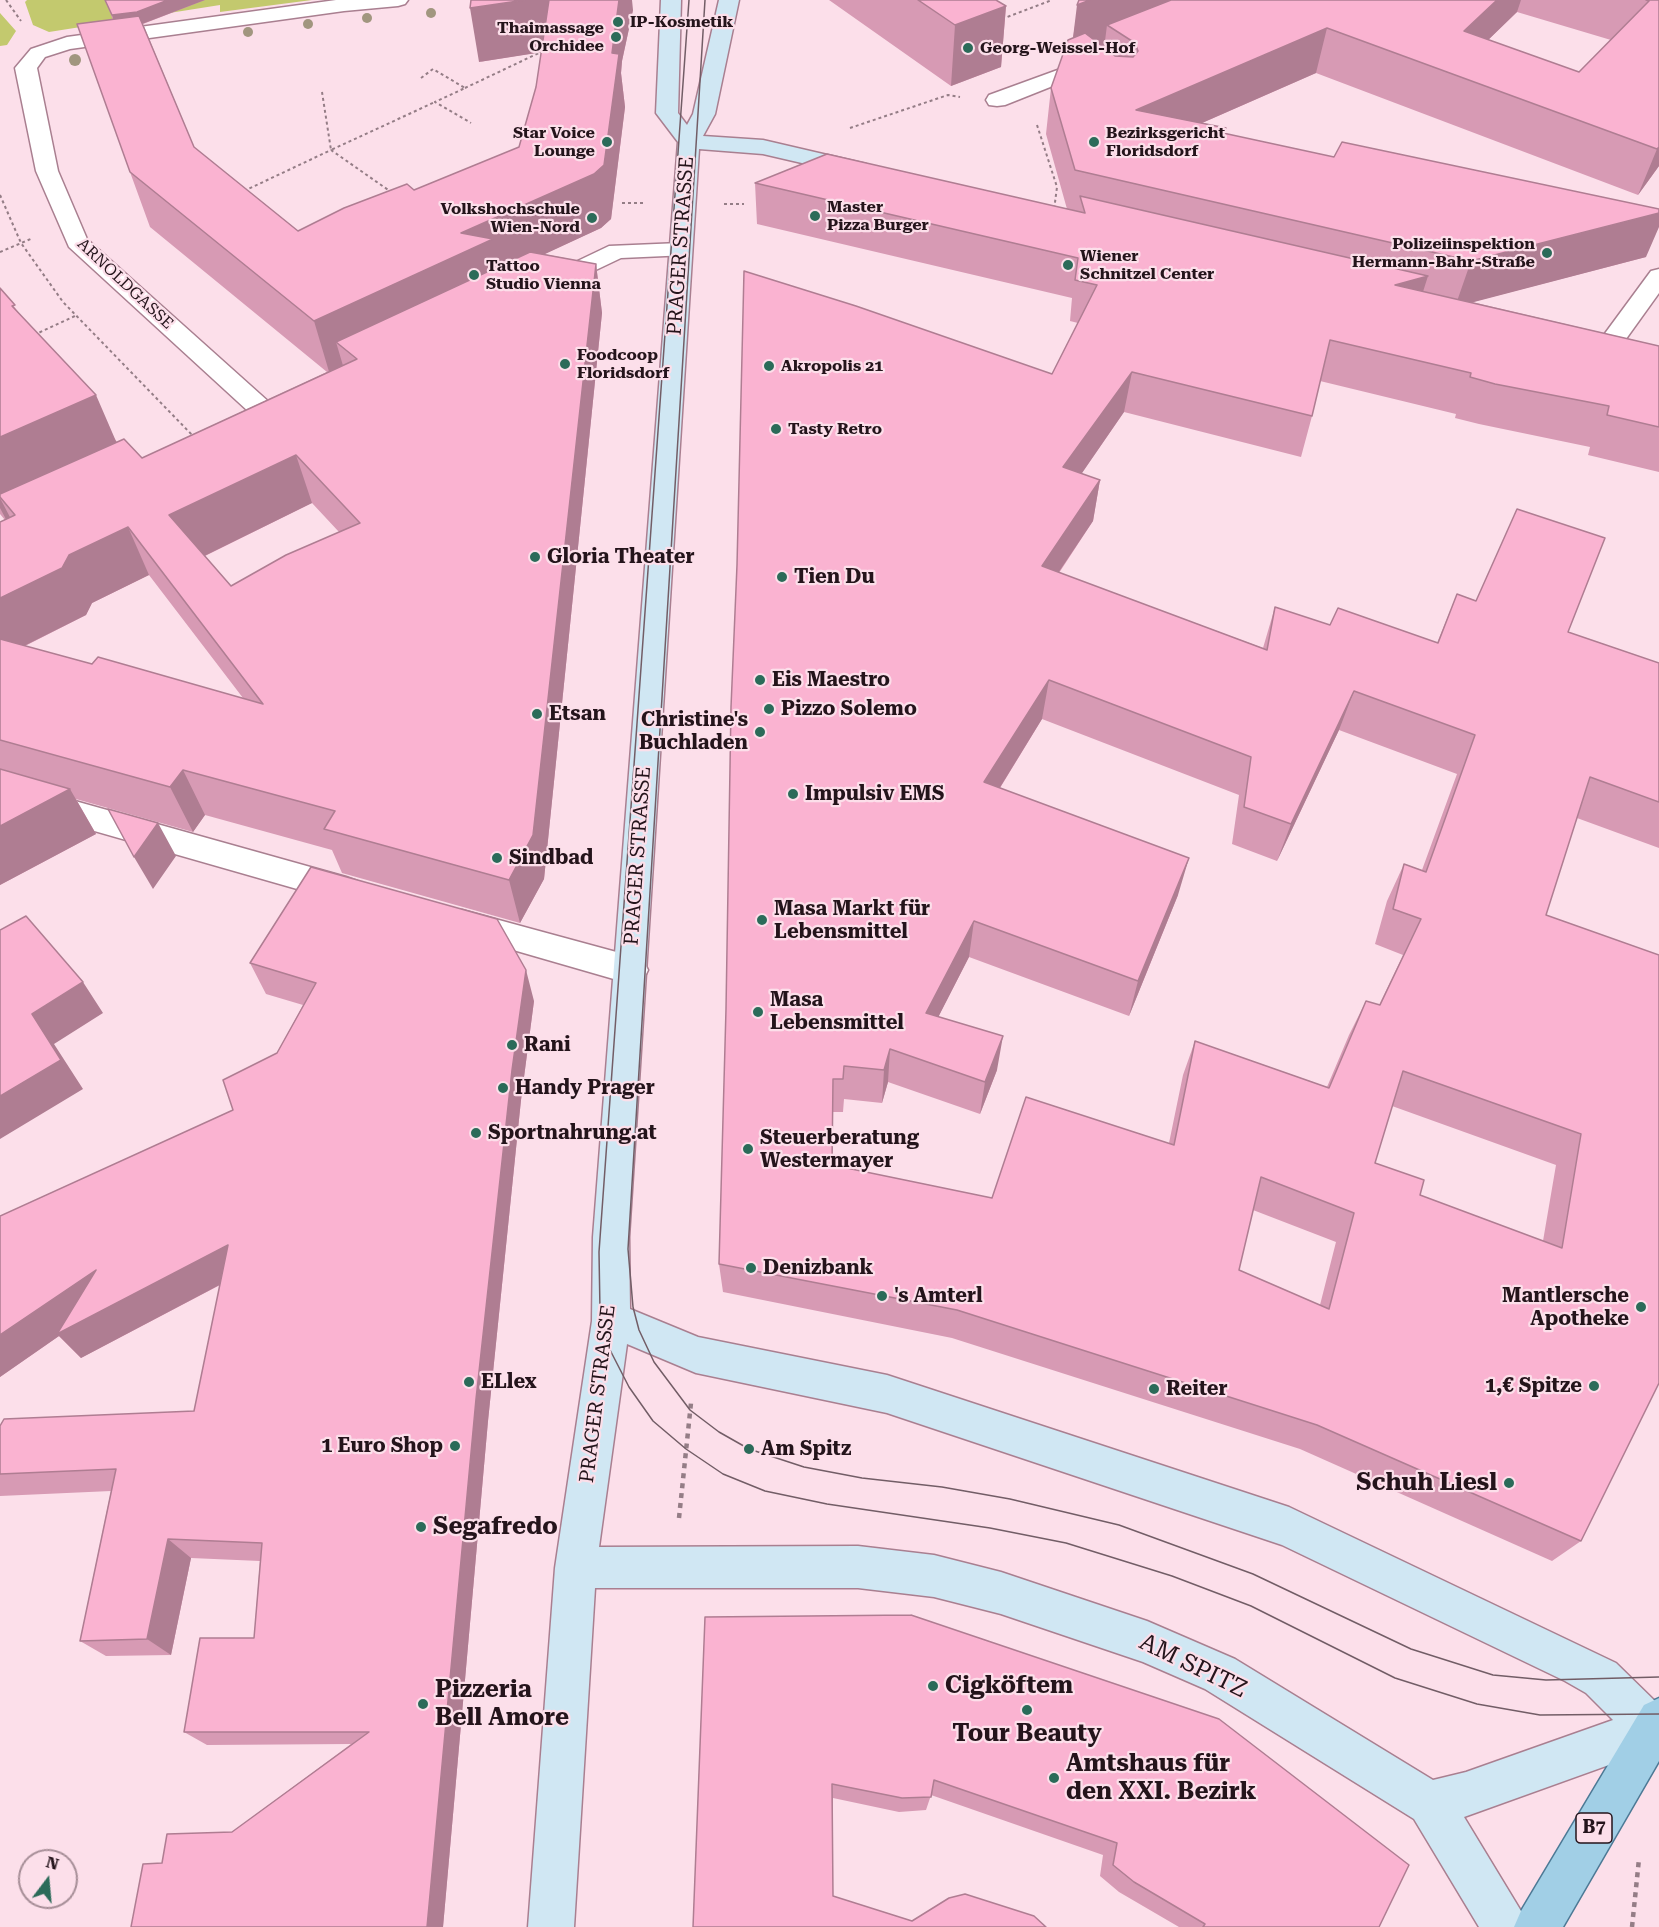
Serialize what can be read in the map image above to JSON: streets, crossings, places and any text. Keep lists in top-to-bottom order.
{
  "streets": {
    "main road": ["PRAGER STRASSE", "AM SPITZ", "B7"],
    "street": ["ARNOLDGASSE"]
  },
  "crossings": [
    ["PRAGER STRASSE", "AM SPITZ"]
  ],
  "places": [
    "IP-Kosmetik",
    "Thaimassage Orchidee",
    "Georg-Weissel-Hof",
    "Star Voice Lounge",
    "Bezirksgericht Floridsdorf",
    "Master Pizza Burger",
    "Volkshochschule Wien-Nord",
    "Polizeiinspektion Hermann-Bahr-Straße",
    "Wiener Schnitzel Center",
    "Tattoo Studio Vienna",
    "Foodcoop Floridsdorf",
    "Akropolis 21",
    "Tasty Retro",
    "Gloria Theater",
    "Tien Du",
    "Eis Maestro",
    "Pizzo Solemo",
    "Etsan",
    "Christine's Buchladen",
    "Impulsiv EMS",
    "Sindbad",
    "Masa Markt für Lebensmittel",
    "Masa Lebensmittel",
    "Rani",
    "Handy Prager",
    "Sportnahrung.at",
    "Steuerberatung Westermayer",
    "Denizbank",
    "'s Amterl",
    "Mantlersche Apotheke",
    "ELlex",
    "1,€ Spitze",
    "Reiter",
    "1 Euro Shop",
    "Am Spitz",
    "Schuh Liesl",
    "Segafredo",
    "Cigköftem",
    "Pizzeria Bell Amore",
    "Tour Beauty",
    "Amtshaus für den XXI. Bezirk"
  ],
  "north": "top"
}
